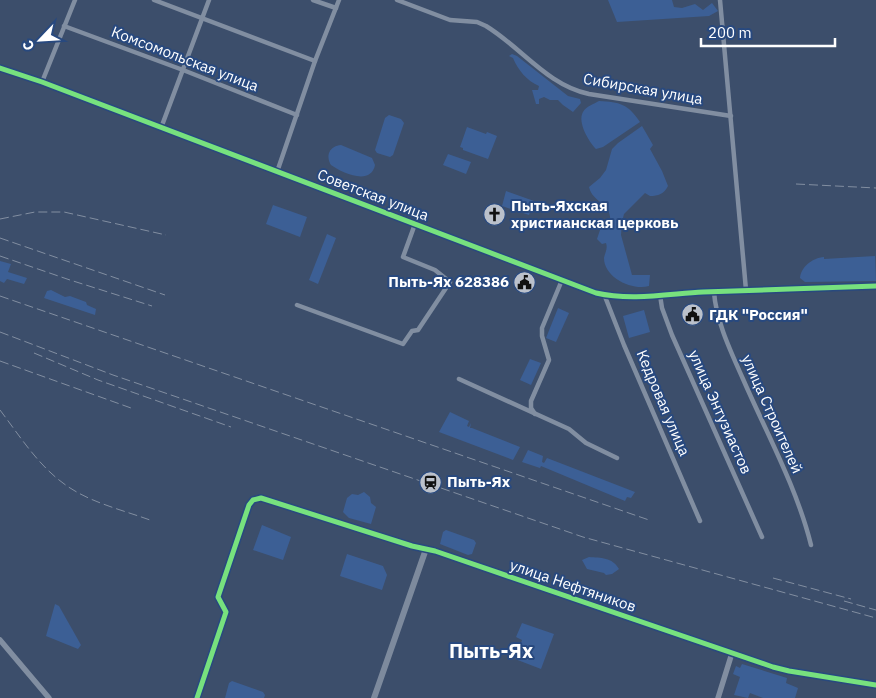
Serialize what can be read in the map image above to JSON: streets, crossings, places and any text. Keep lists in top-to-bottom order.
{
  "streets": {
    "street": [
      "Комсомольская улица",
      "Сибирская улица",
      "Советская улица",
      "Кедровая улица",
      "улица Энтузиастов",
      "улица Строителей",
      "улица Нефтяников"
    ]
  },
  "crossings": [
    ["Советская улица", "Кедровая улица"],
    ["Советская улица", "улица Энтузиастов"],
    ["Советская улица", "улица Строителей"]
  ],
  "districts": ["Пыть-Ях"],
  "places": {
    "church": ["Пыть-Яхская христианская церковь"],
    "public building": ["Пыть-Ях 628386", "ГДК \"Россия\""],
    "station": ["Пыть-Ях"]
  },
  "scale_bar": "200 m",
  "north": "bottom left"
}
